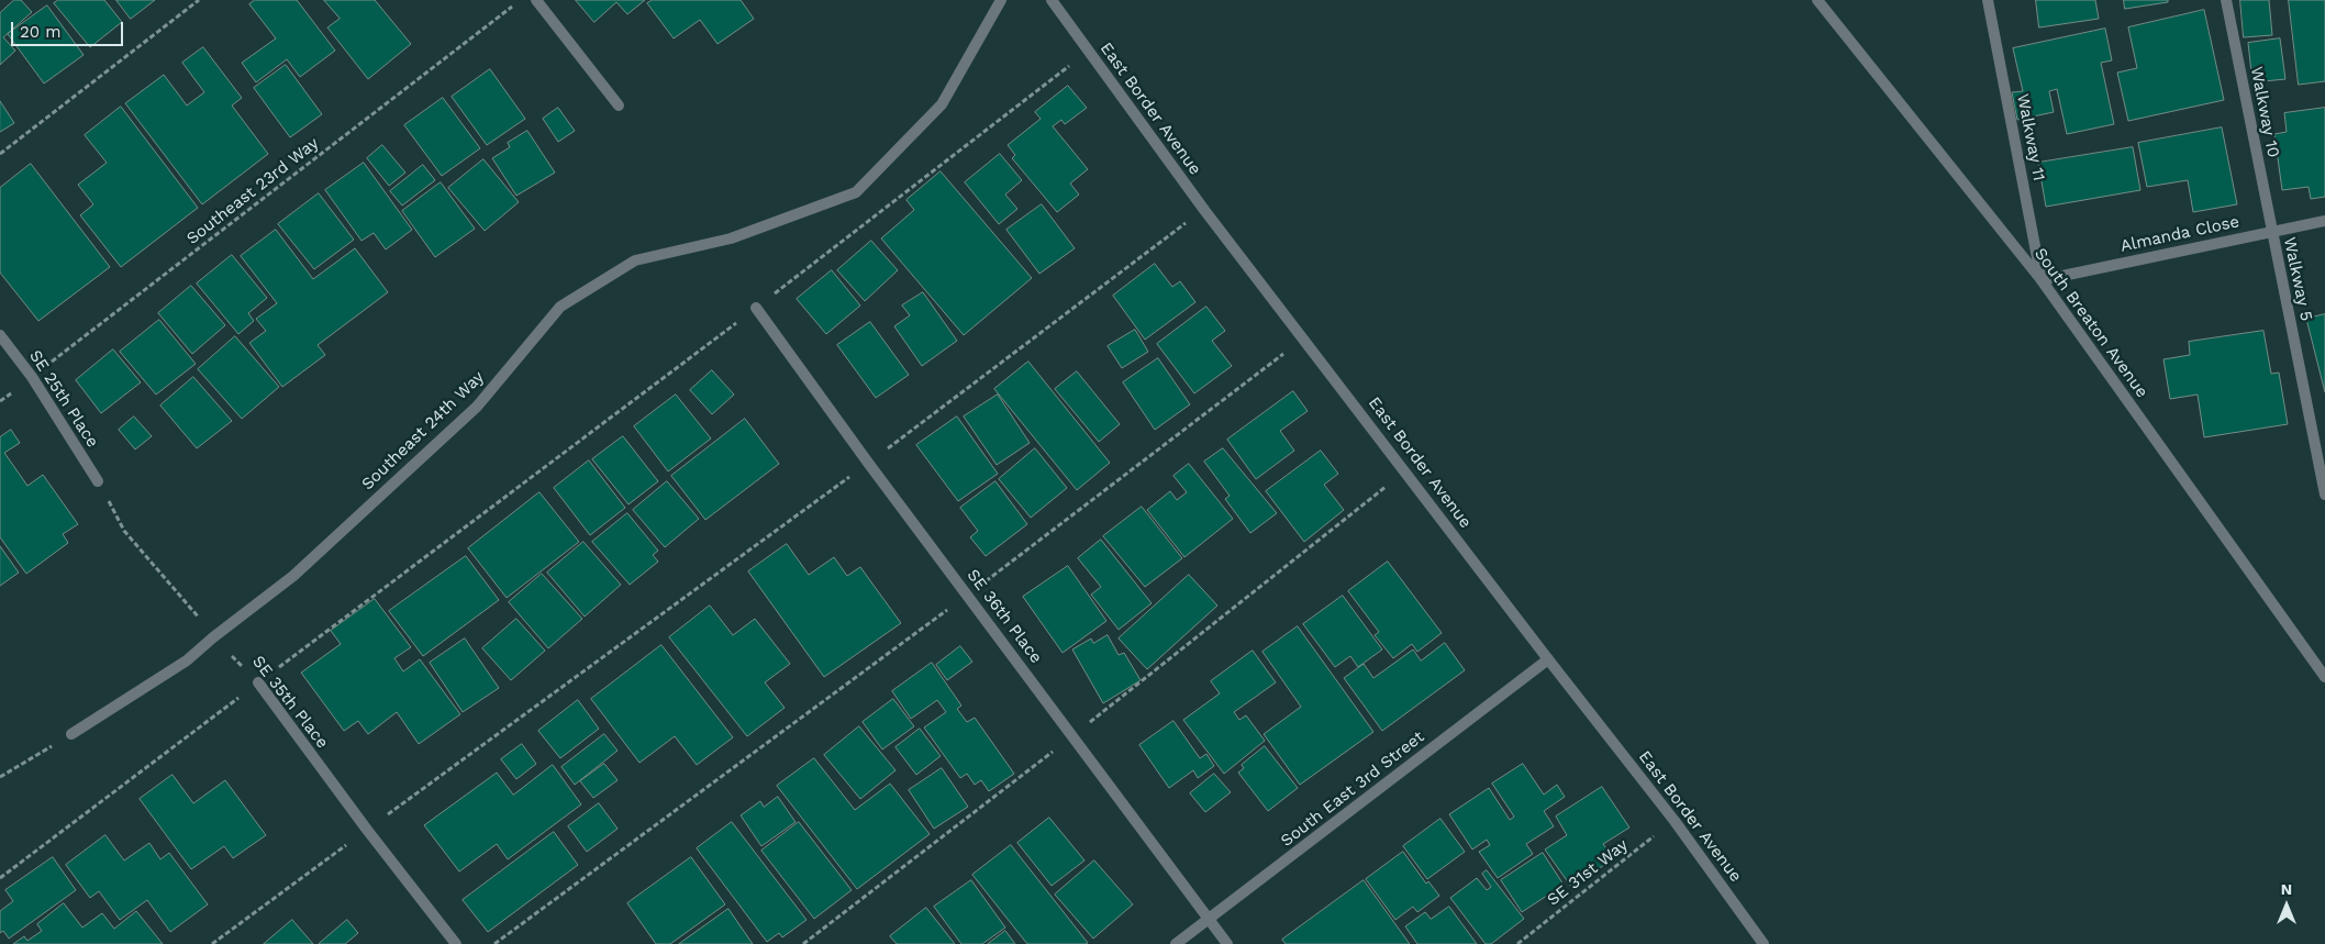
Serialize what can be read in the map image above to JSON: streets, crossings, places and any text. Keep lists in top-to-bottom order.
{
  "streets": {
    "street": [
      "East Border Avenue",
      "Walkway 10",
      "Walkway 11",
      "Almanda Close",
      "Walkway 5",
      "South Breaton Avenue",
      "SE 25th Place",
      "Southeast 24th Way",
      "SE 36th Place",
      "SE 35th Place",
      "South East 3rd Street"
    ],
    "path": ["Southeast 23rd Way", "SE 31st Way"]
  },
  "crossings": [
    ["East Border Avenue", "South East 3rd Street"],
    ["East Border Avenue", "SE 31st Way"],
    ["Walkway 10", "Almanda Close"],
    ["Walkway 10", "Walkway 5"],
    ["Walkway 11", "Almanda Close"],
    ["Walkway 11", "South Breaton Avenue"],
    ["Southeast 23rd Way", "SE 25th Place"],
    ["Almanda Close", "Walkway 5"],
    ["Almanda Close", "South Breaton Avenue"],
    ["SE 25th Place", "SE 35th Place"],
    ["Southeast 24th Way", "SE 35th Place"],
    ["SE 36th Place", "South East 3rd Street"]
  ],
  "scale_bar": "20 m",
  "north": "top"
}
